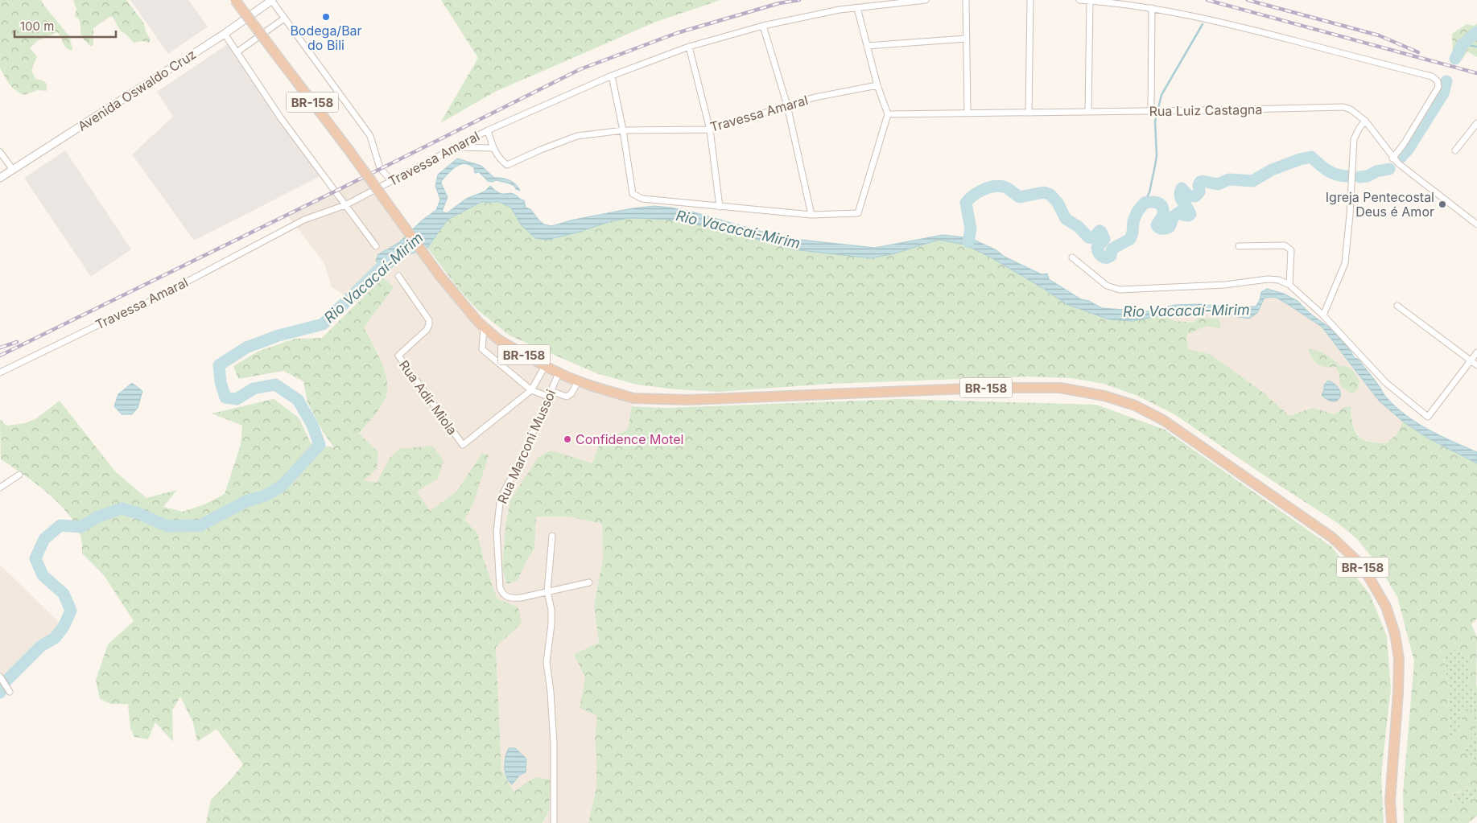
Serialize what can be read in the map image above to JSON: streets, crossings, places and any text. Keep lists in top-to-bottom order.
{
  "streets": {
    "highway": ["BR-158"],
    "street": [
      "Avenida Oswaldo Cruz",
      "Rua Luiz Castagna",
      "Travessa Amaral",
      "Rua Adir Miola",
      "Rua Marconi Mussoi"
    ]
  },
  "crossings": [
    ["BR-158", "Rua Marconi Mussoi"]
  ],
  "water": ["Rio Vacacaí-Mirim"],
  "places": ["Bodega/Bar do Bili", "Igreja Pentecostal Deus é Amor", "Confidence Motel"],
  "scale_bar": "100 m"
}
